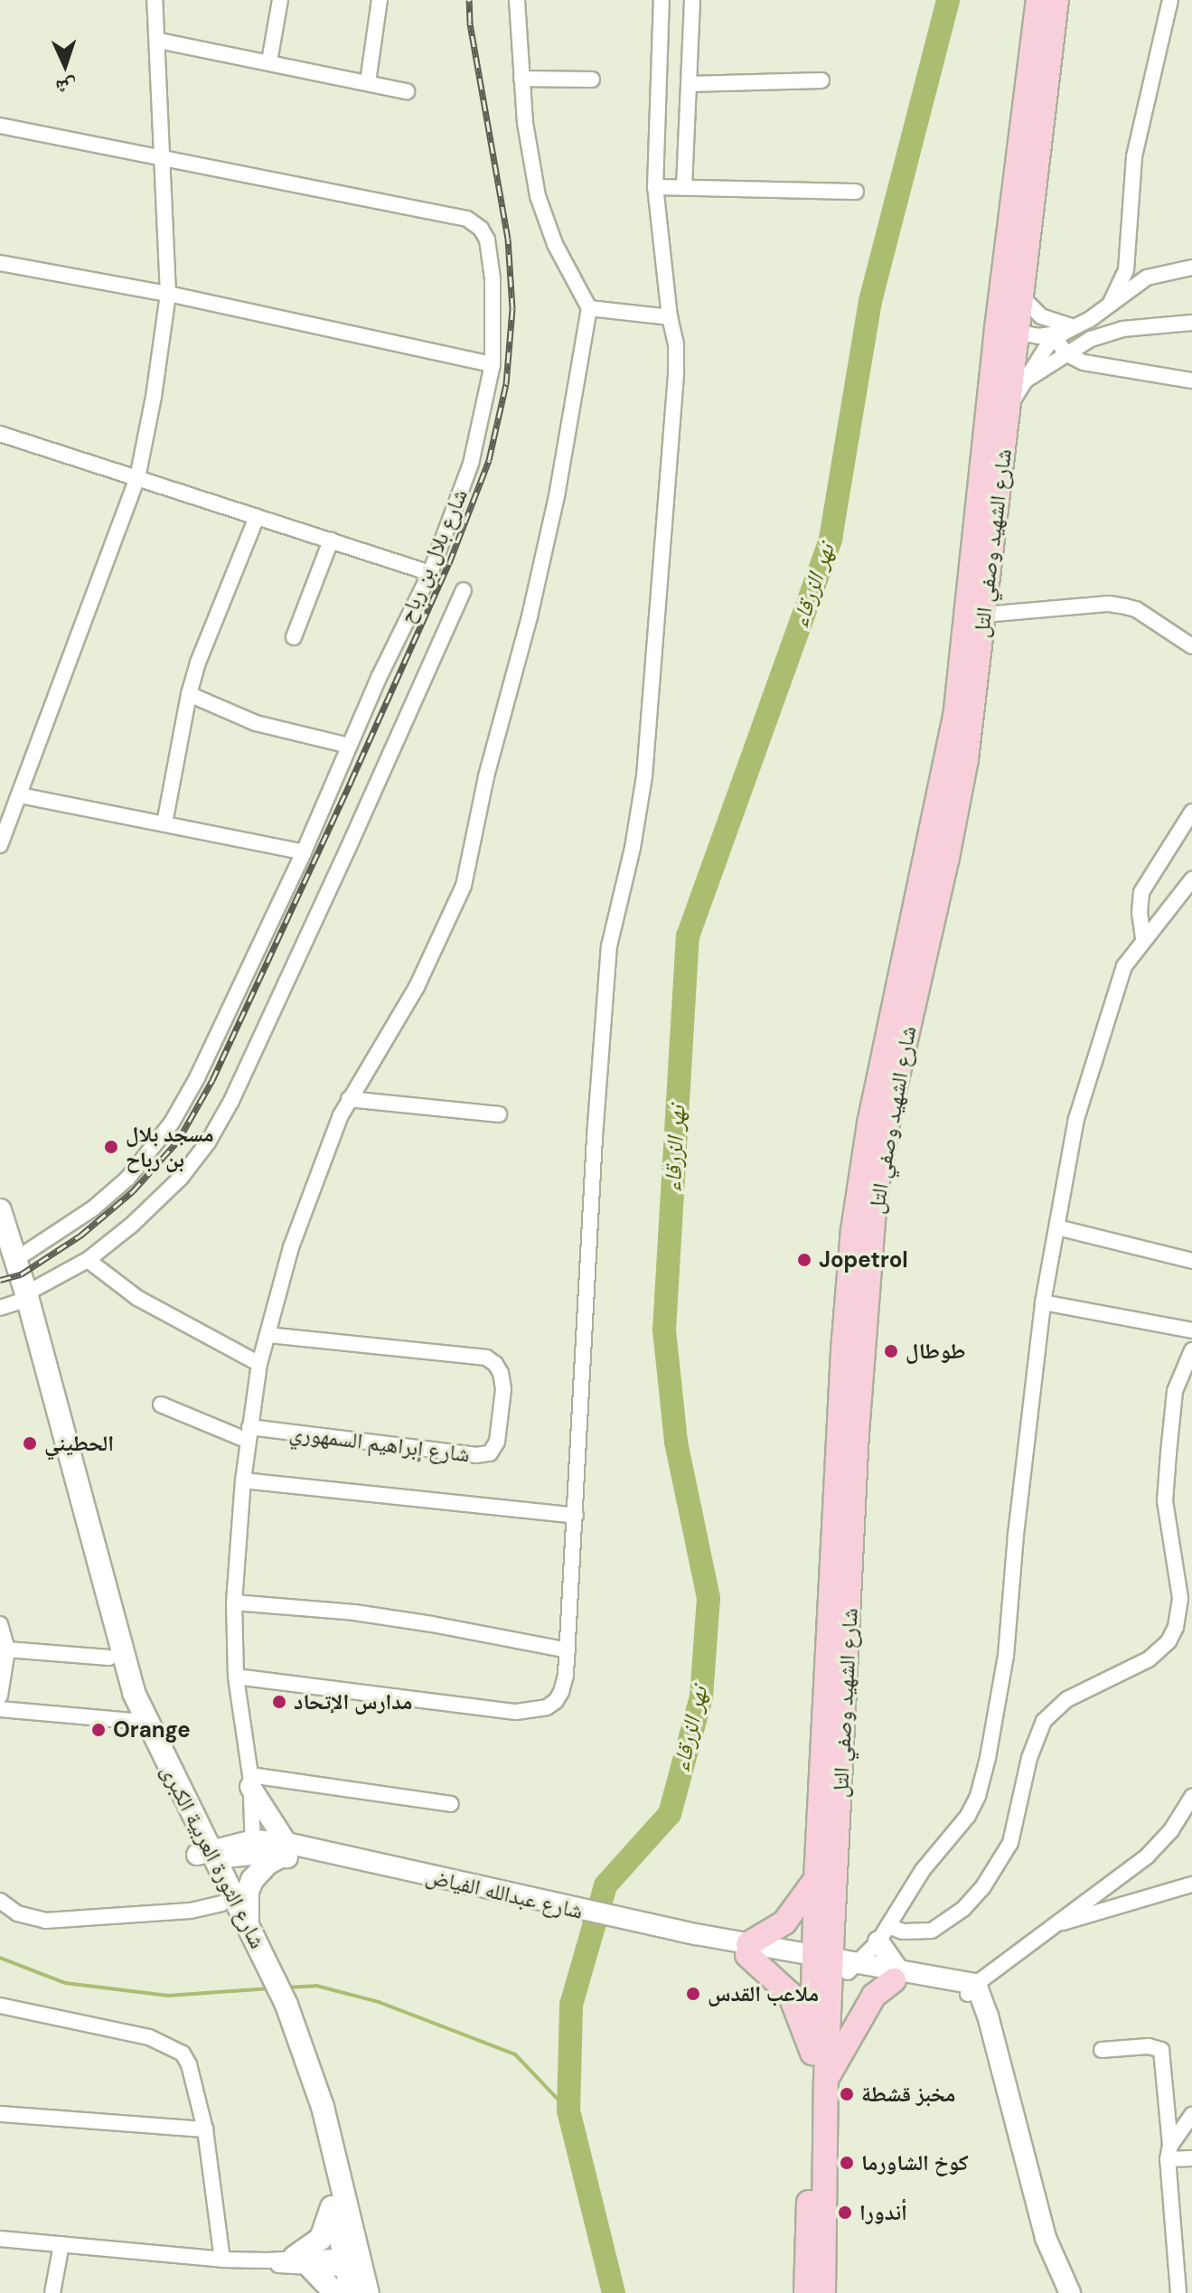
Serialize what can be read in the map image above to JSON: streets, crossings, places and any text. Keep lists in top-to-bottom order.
{
  "streets": {
    "main road": ["شارع الشهيد وصفي التل", "شارع الثورة العربية الكبرى"],
    "street": ["شارع بلال بن رباح", "شارع إبراهيم السمهوري", "شارع عبدالله الفياض"]
  },
  "crossings": [
    ["شارع الشهيد وصفي التل", "شارع عبدالله الفياض"],
    ["شارع بلال بن رباح", "شارع الثورة العربية الكبرى"],
    ["شارع الثورة العربية الكبرى", "شارع عبدالله الفياض"]
  ],
  "water": ["نهر الزرقاء"],
  "places": [
    "مسجد بلال بن رباح",
    "Jopetrol",
    "طوطال",
    "الحطيني",
    "مدارس الإتحاد",
    "Orange",
    "ملاعب القدس",
    "مخبز قشطة",
    "كوخ الشاورما",
    "أندورا"
  ],
  "north": "bottom"
}
